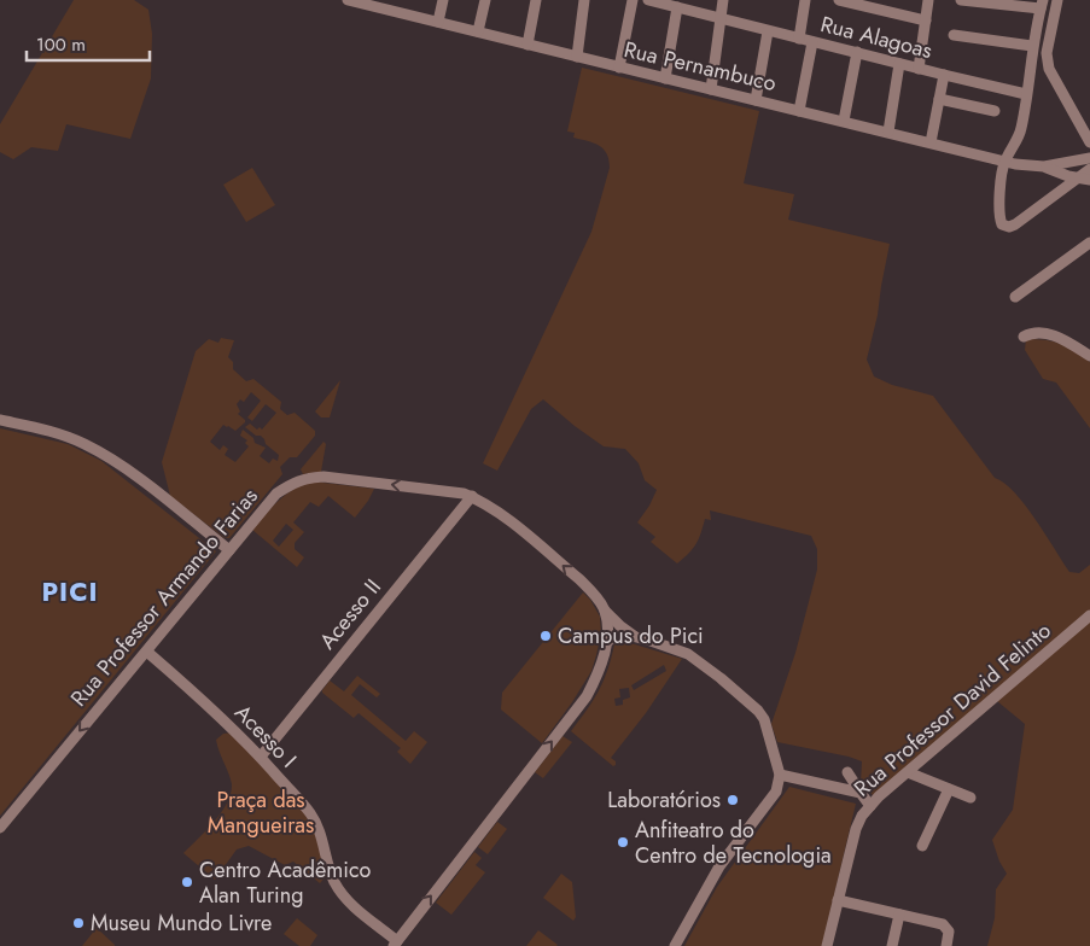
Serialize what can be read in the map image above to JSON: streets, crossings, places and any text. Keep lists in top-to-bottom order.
{
  "streets": {
    "street": [
      "Rua Alagoas",
      "Rua Pernambuco",
      "Rua Professor Armando Farias",
      "Acesso II",
      "Rua Professor David Felinto",
      "Acesso I"
    ]
  },
  "crossings": [
    ["Rua Professor Armando Farias", "Acesso II"],
    ["Acesso II", "Acesso I"]
  ],
  "districts": ["PICI"],
  "parks": ["Praça das Mangueiras"],
  "places": [
    "Campus do Pici",
    "Laboratórios",
    "Anfiteatro do Centro de Tecnologia",
    "Centro Acadêmico Alan Turing",
    "Museu Mundo Livre"
  ],
  "scale_bar": "100 m"
}
